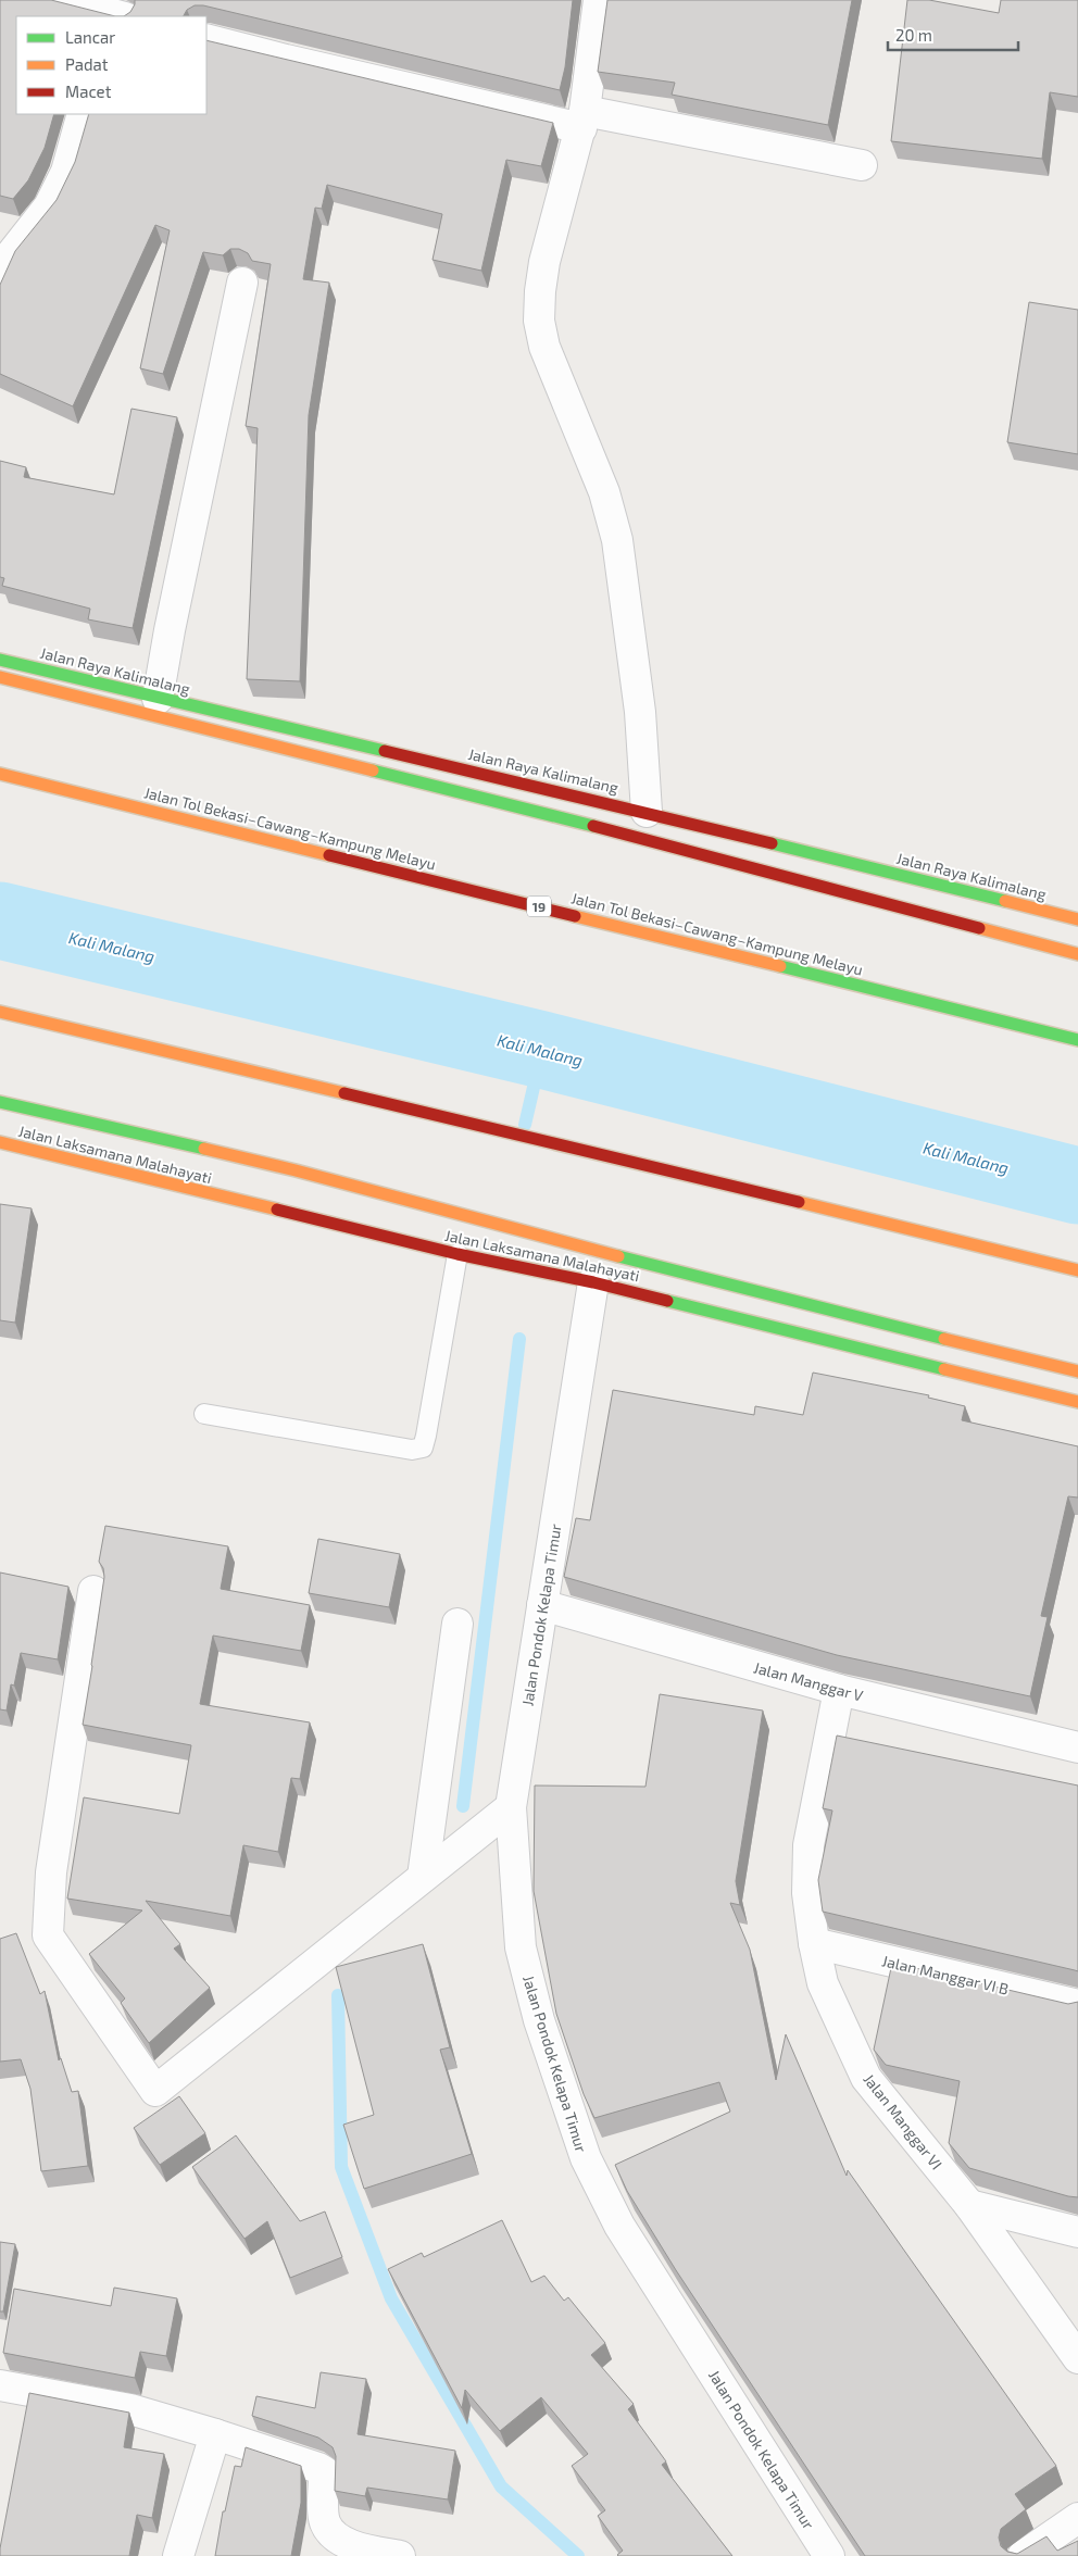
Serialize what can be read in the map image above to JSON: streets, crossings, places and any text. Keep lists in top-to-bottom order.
{
  "streets": {
    "main road": [
      "Jalan Raya Kalimalang",
      "Jalan Tol Bekasi–Cawang–Kampung Melayu",
      "19",
      "Jalan Laksamana Malahayati"
    ],
    "street": [
      "Jalan Pondok Kelapa Timur",
      "Jalan Manggar V",
      "Jalan Manggar VI B",
      "Jalan Manggar VI"
    ]
  },
  "crossings": [
    ["Jalan Laksamana Malahayati", "Jalan Pondok Kelapa Timur"],
    ["Jalan Pondok Kelapa Timur", "Jalan Manggar V"],
    ["Jalan Manggar V", "Jalan Manggar VI"],
    ["Jalan Manggar VI B", "Jalan Manggar VI"]
  ],
  "water": ["Kali Malang"],
  "legend": ["Lancar", "Padat", "Macet"],
  "scale_bar": "20 m"
}
